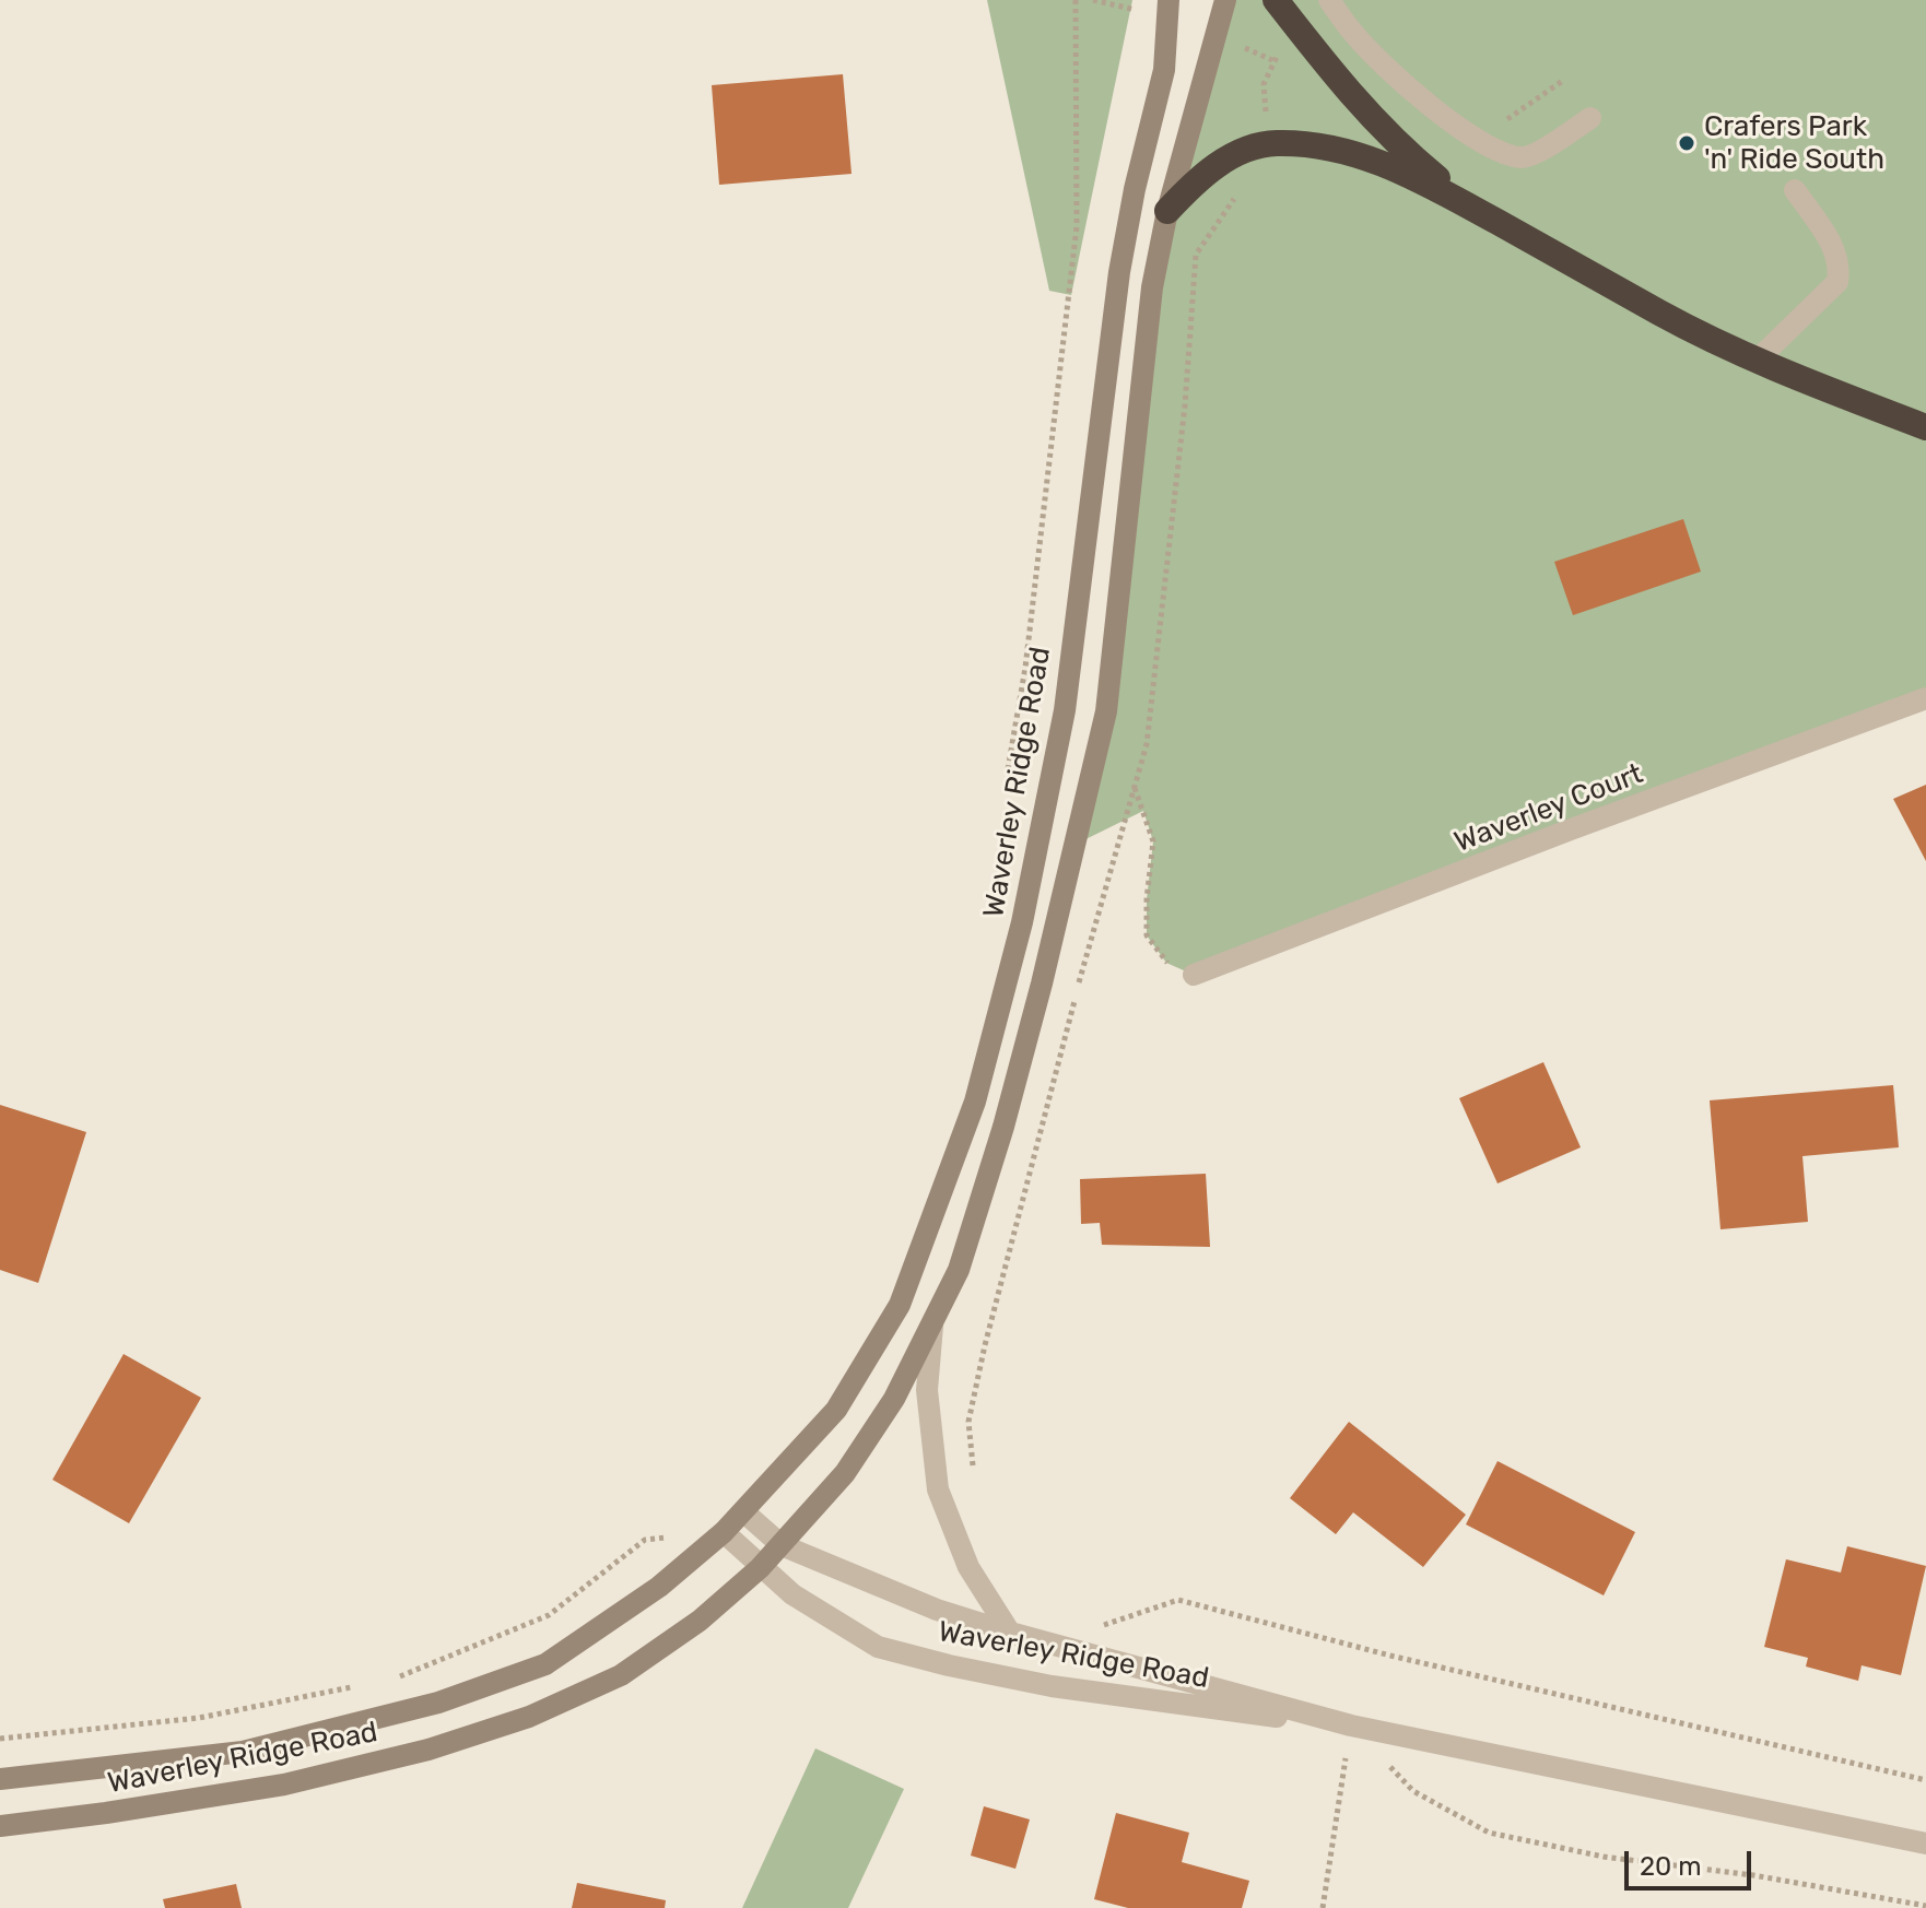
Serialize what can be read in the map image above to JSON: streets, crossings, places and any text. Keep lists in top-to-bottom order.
{
  "streets": {
    "main road": ["Waverley Ridge Road"],
    "street": ["Waverley Court"]
  },
  "places": ["Crafers Park 'n' Ride South"],
  "scale_bar": "20 m"
}
